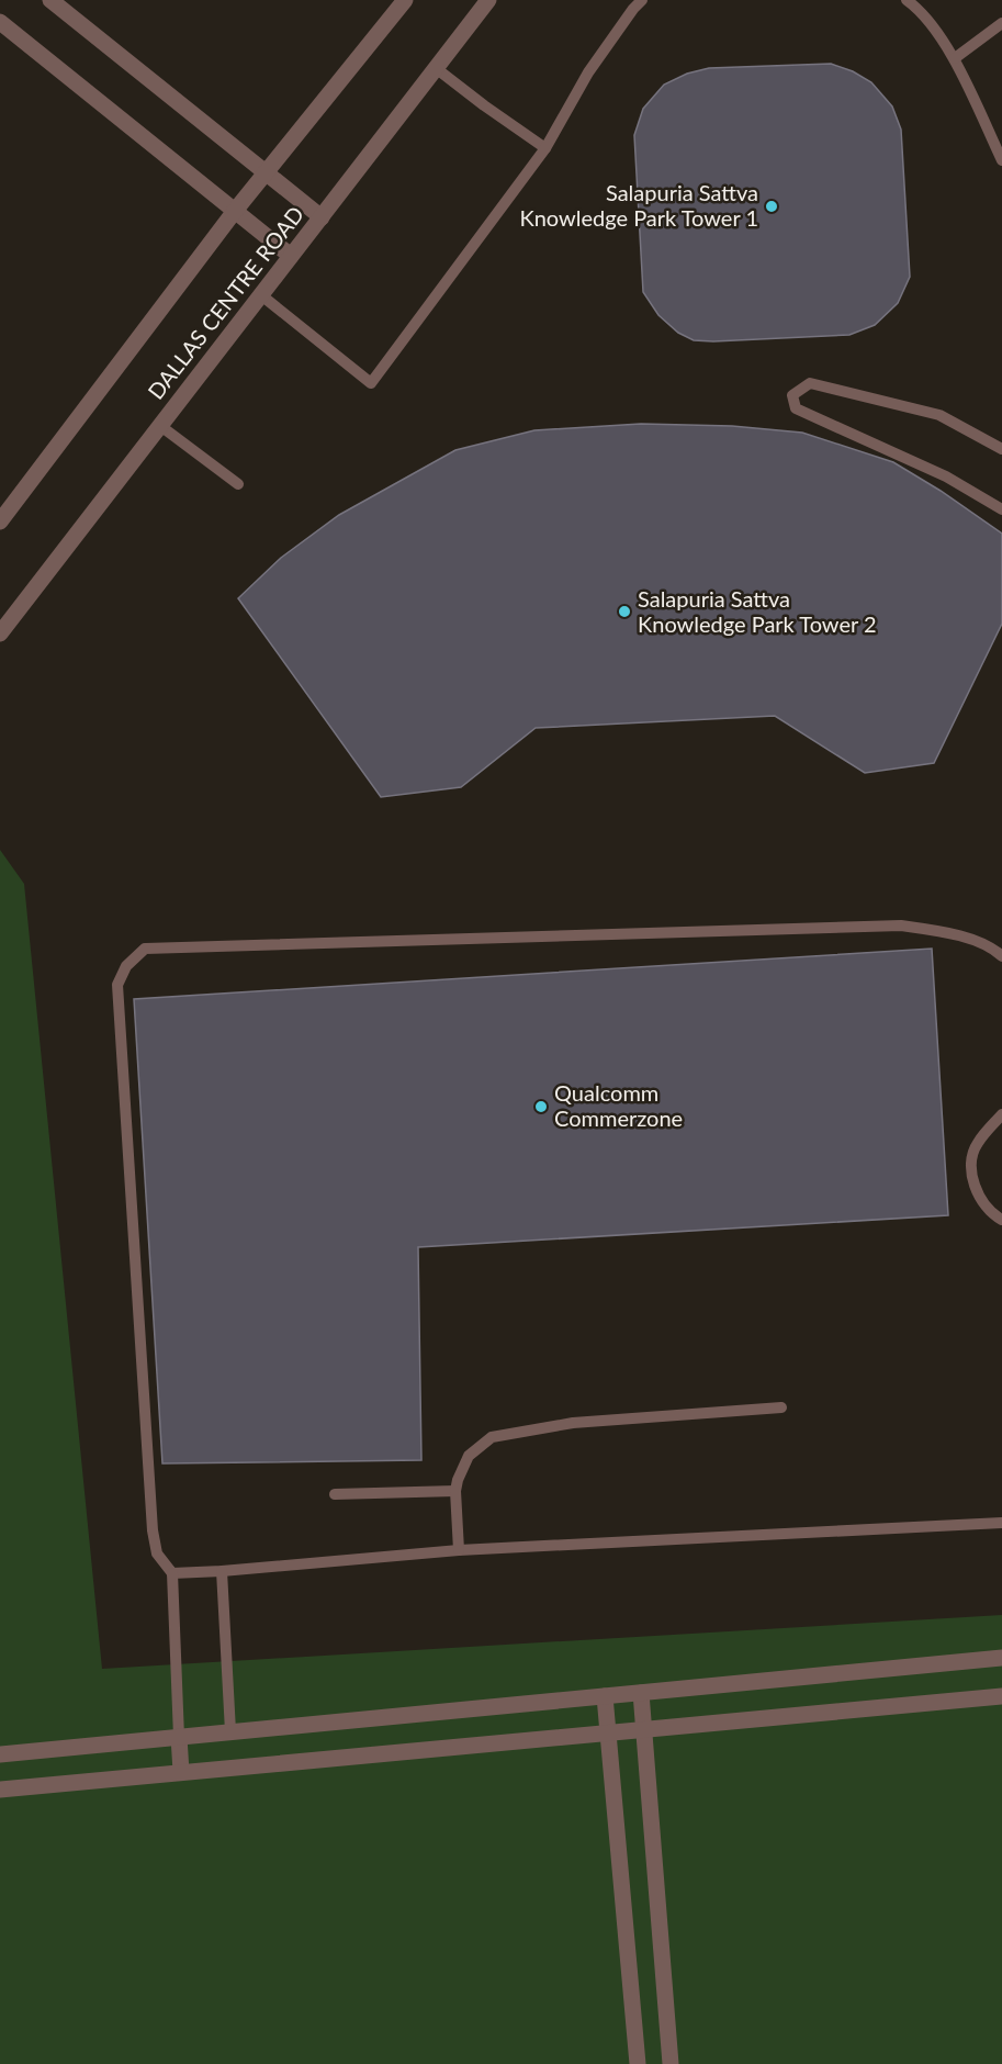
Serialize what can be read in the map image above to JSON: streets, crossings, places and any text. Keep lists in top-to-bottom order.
{
  "streets": {
    "street": ["DALLAS CENTRE ROAD"]
  },
  "places": ["Salapuria Sattva Knowledge Park Tower 1", "Salapuria Sattva Knowledge Park Tower 2", "Qualcomm Commerzone"]
}
